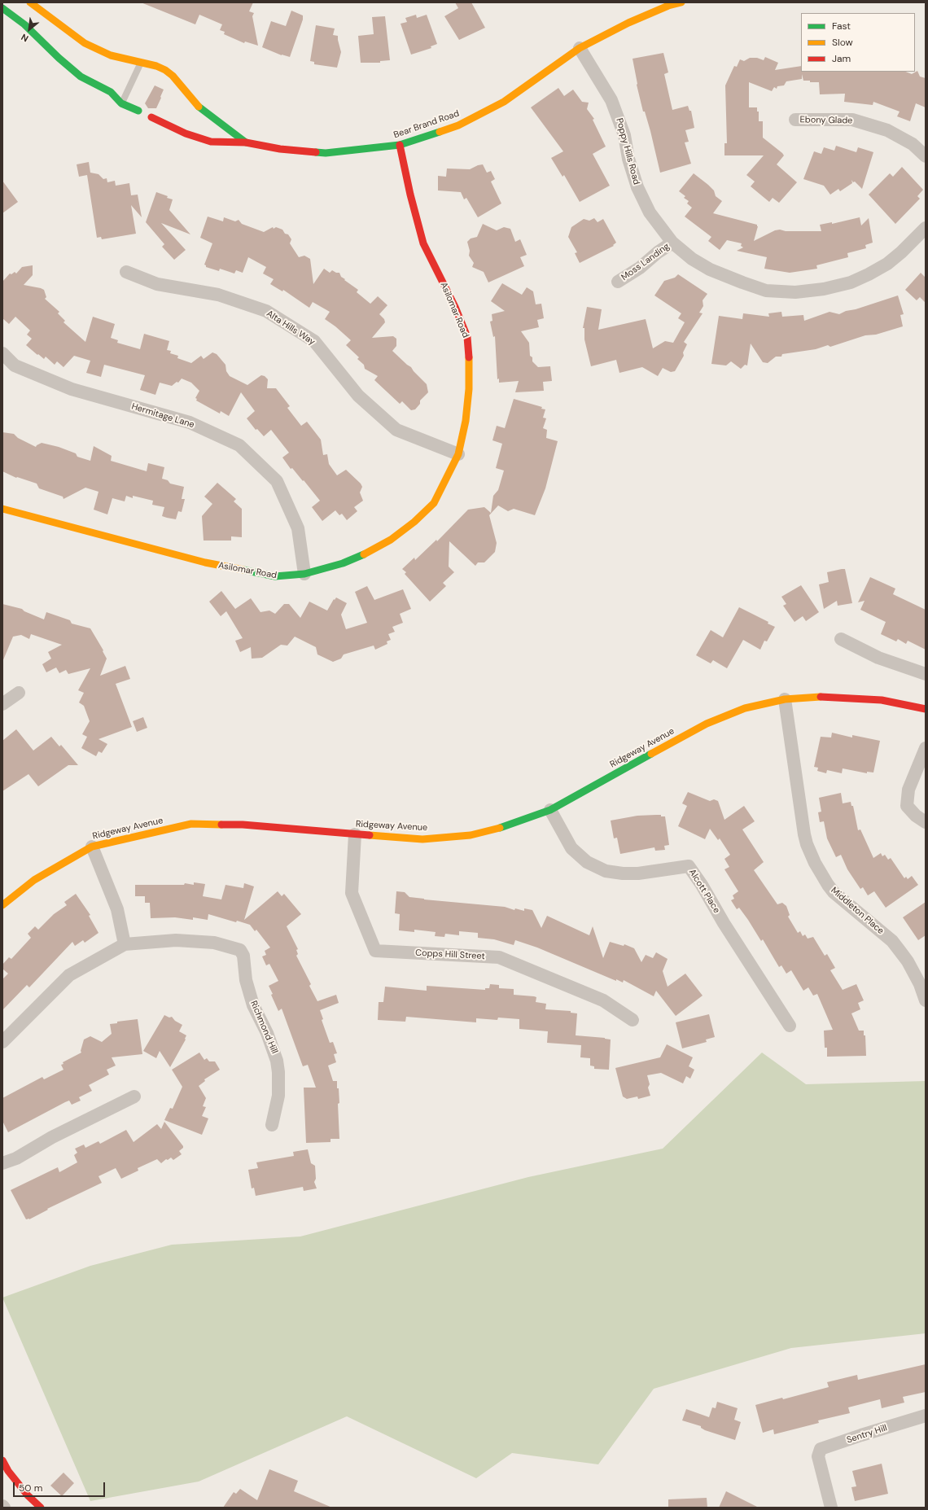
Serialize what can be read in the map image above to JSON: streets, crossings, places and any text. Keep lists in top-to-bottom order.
{
  "streets": {
    "street": [
      "Ebony Glade",
      "Bear Brand Road",
      "Poppy Hills Road",
      "Moss Landing",
      "Asilomar Road",
      "Alta Hills Way",
      "Hermitage Lane",
      "Ridgeway Avenue",
      "Alcott Place",
      "Middleton Place",
      "Copps Hill Street",
      "Richmond Hill",
      "Sentry Hill"
    ]
  },
  "crossings": [
    ["Bear Brand Road", "Poppy Hills Road"],
    ["Bear Brand Road", "Asilomar Road"],
    ["Poppy Hills Road", "Moss Landing"],
    ["Asilomar Road", "Alta Hills Way"],
    ["Asilomar Road", "Hermitage Lane"],
    ["Ridgeway Avenue", "Alcott Place"],
    ["Ridgeway Avenue", "Middleton Place"],
    ["Ridgeway Avenue", "Copps Hill Street"]
  ],
  "legend": ["Fast", "Slow", "Jam"],
  "scale_bar": "50 m",
  "north": "bottom left"
}
